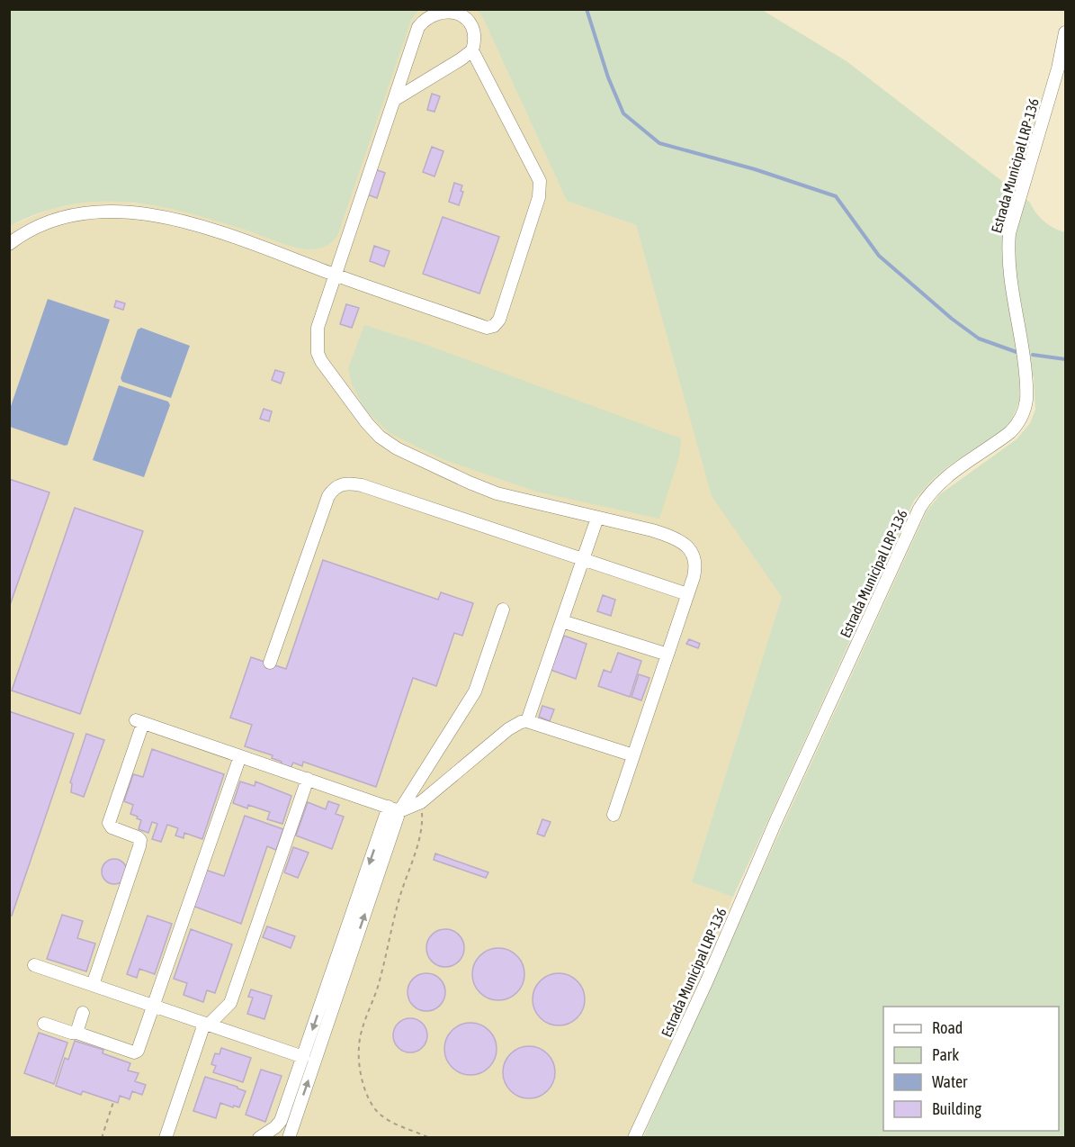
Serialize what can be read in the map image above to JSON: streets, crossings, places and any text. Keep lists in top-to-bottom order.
{
  "streets": {
    "street": ["Estrada Municipal LRP-136"]
  },
  "legend": [
    "Road",
    "Park",
    "Water",
    "Building"
  ]
}
